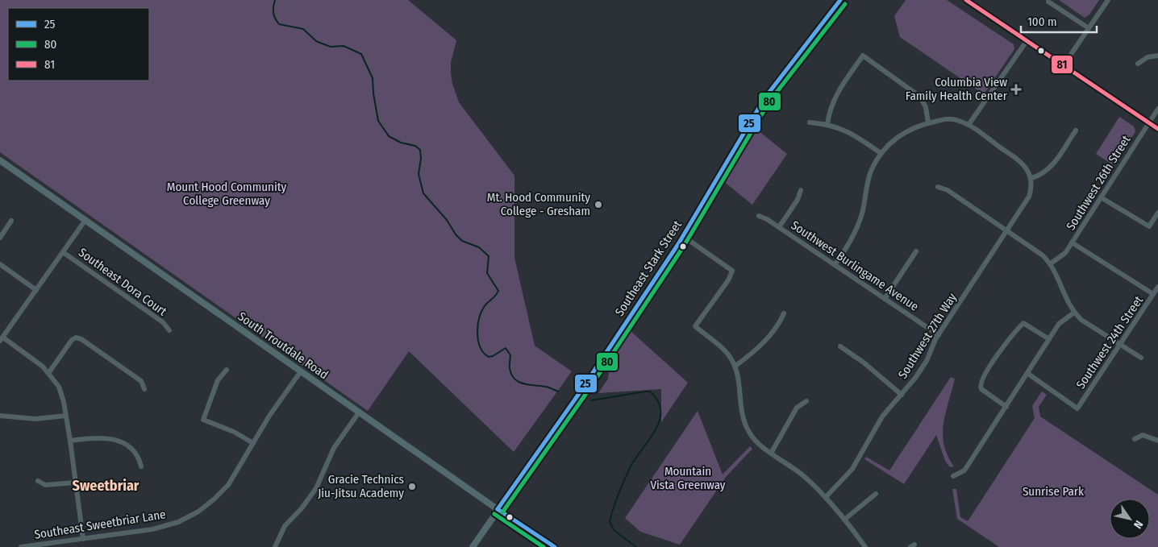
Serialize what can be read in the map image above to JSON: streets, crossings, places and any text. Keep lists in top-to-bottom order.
{
  "streets": {
    "main road": ["Southeast Stark Street", "South Troutdale Road"],
    "street": [
      "Southwest 26th Street",
      "Southwest Burlingame Avenue",
      "Southeast Dora Court",
      "Southwest 27th Way",
      "Southwest 24th Street",
      "Southeast Sweetbriar Lane"
    ]
  },
  "crossings": [
    ["Southwest Burlingame Avenue", "Southwest 27th Way"],
    ["Southeast Stark Street", "South Troutdale Road"],
    ["South Troutdale Road", "Southeast Sweetbriar Lane"]
  ],
  "districts": ["Sweetbriar"],
  "parks": ["Mount Hood Community College Greenway", "Mountain Vista Greenway", "Sunrise Park"],
  "places": {
    "health": ["Columbia View Family Health Center"],
    "other": ["Mt. Hood Community College - Gresham", "Gracie Technics Jiu-Jitsu Academy"]
  },
  "lines": ["transit line 25", "transit line 81", "transit line 80"],
  "legend": ["25", "80", "81"],
  "scale_bar": "100 m",
  "north": "bottom right"
}
